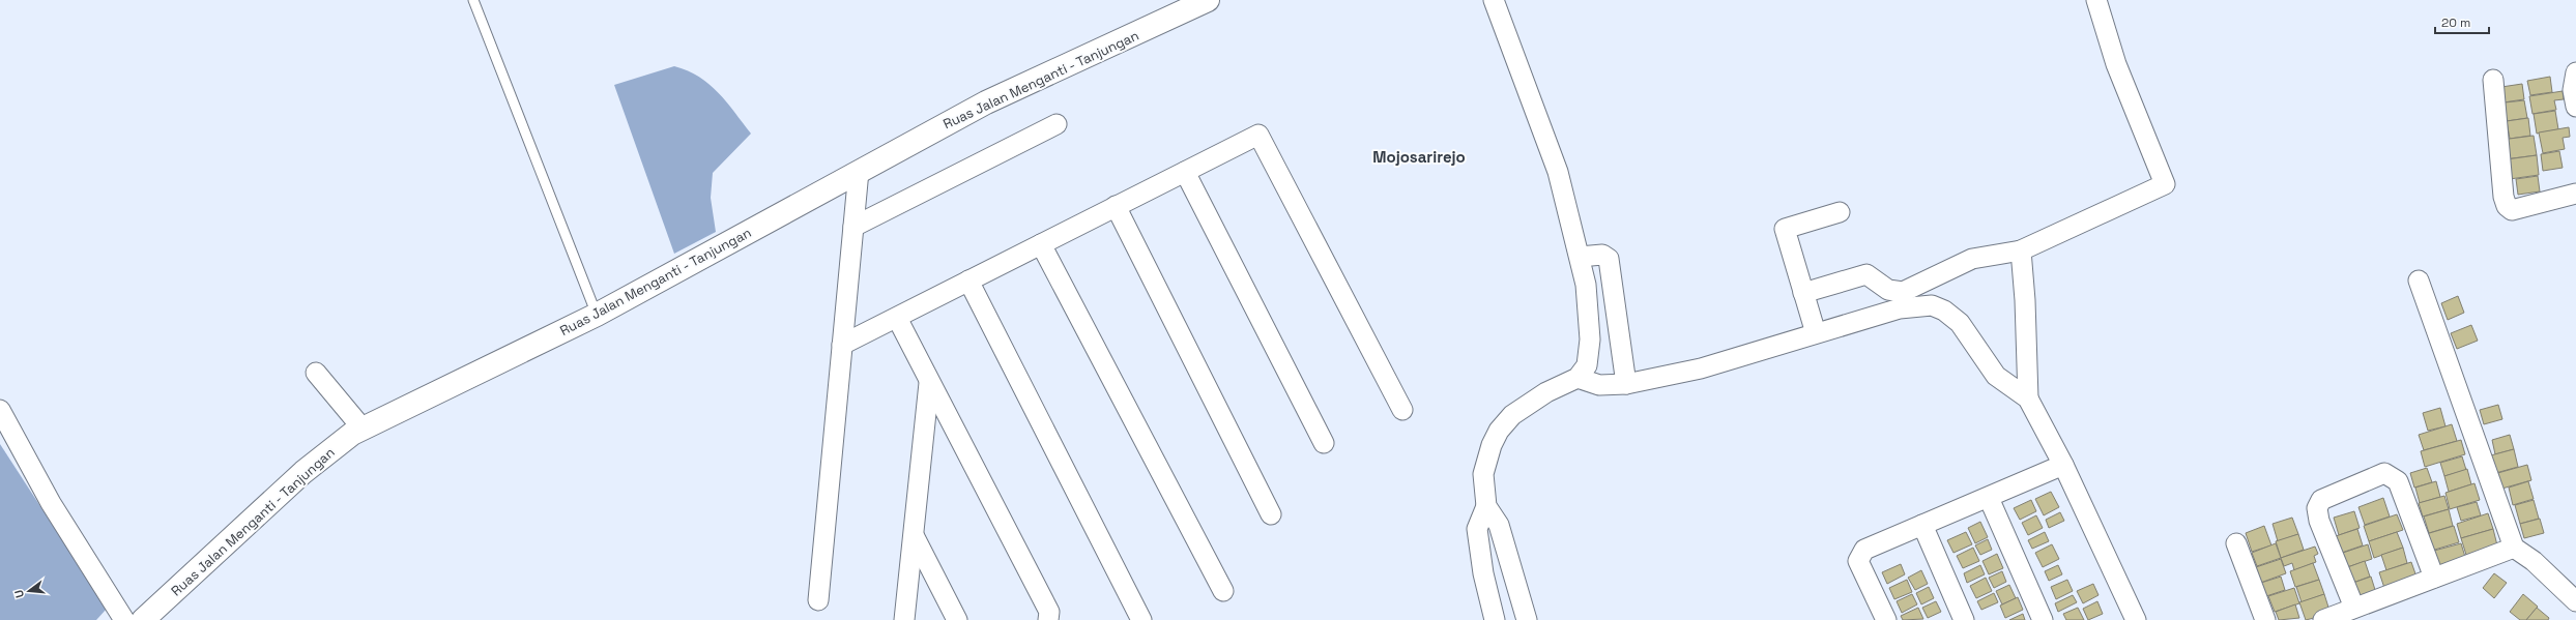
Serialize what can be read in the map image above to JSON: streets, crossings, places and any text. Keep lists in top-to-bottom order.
{
  "streets": {
    "main road": ["Ruas Jalan Menganti - Tanjungan"]
  },
  "districts": ["Mojosarirejo"],
  "scale_bar": "20 m",
  "north": "left"
}
